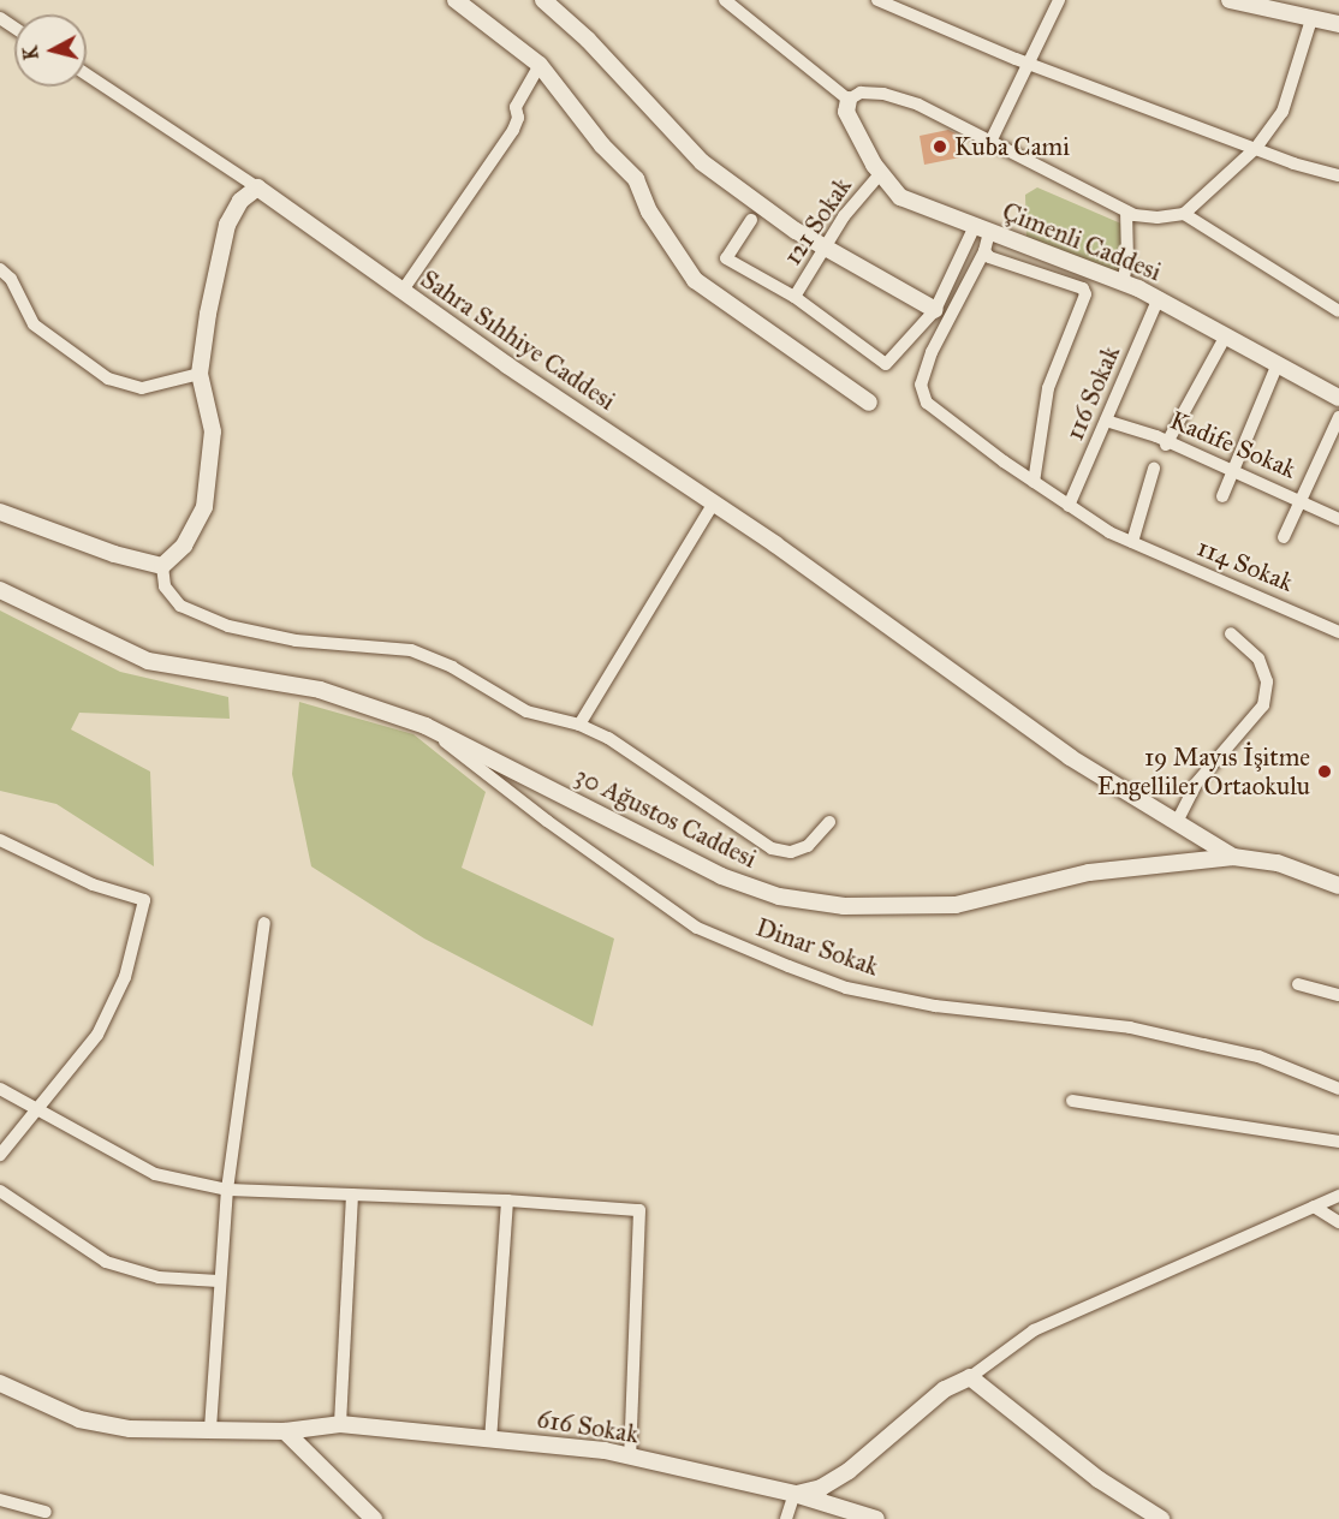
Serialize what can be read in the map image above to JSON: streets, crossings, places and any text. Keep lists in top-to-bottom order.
{
  "streets": {
    "street": [
      "121 Sokak",
      "Çimenli Caddesi",
      "Sahra Sıhhiye Caddesi",
      "116 Sokak",
      "Kadife Sokak",
      "114 Sokak",
      "30 Ağustos Caddesi",
      "Dinar Sokak",
      "616 Sokak"
    ]
  },
  "crossings": [
    ["121 Sokak", "Çimenli Caddesi"],
    ["Çimenli Caddesi", "116 Sokak"],
    ["Çimenli Caddesi", "114 Sokak"],
    ["Sahra Sıhhiye Caddesi", "30 Ağustos Caddesi"],
    ["116 Sokak", "Kadife Sokak"],
    ["116 Sokak", "114 Sokak"],
    ["30 Ağustos Caddesi", "Dinar Sokak"]
  ],
  "places": ["Kuba Cami", "19 Mayıs İşitme Engelliler Ortaokulu"],
  "north": "left"
}
